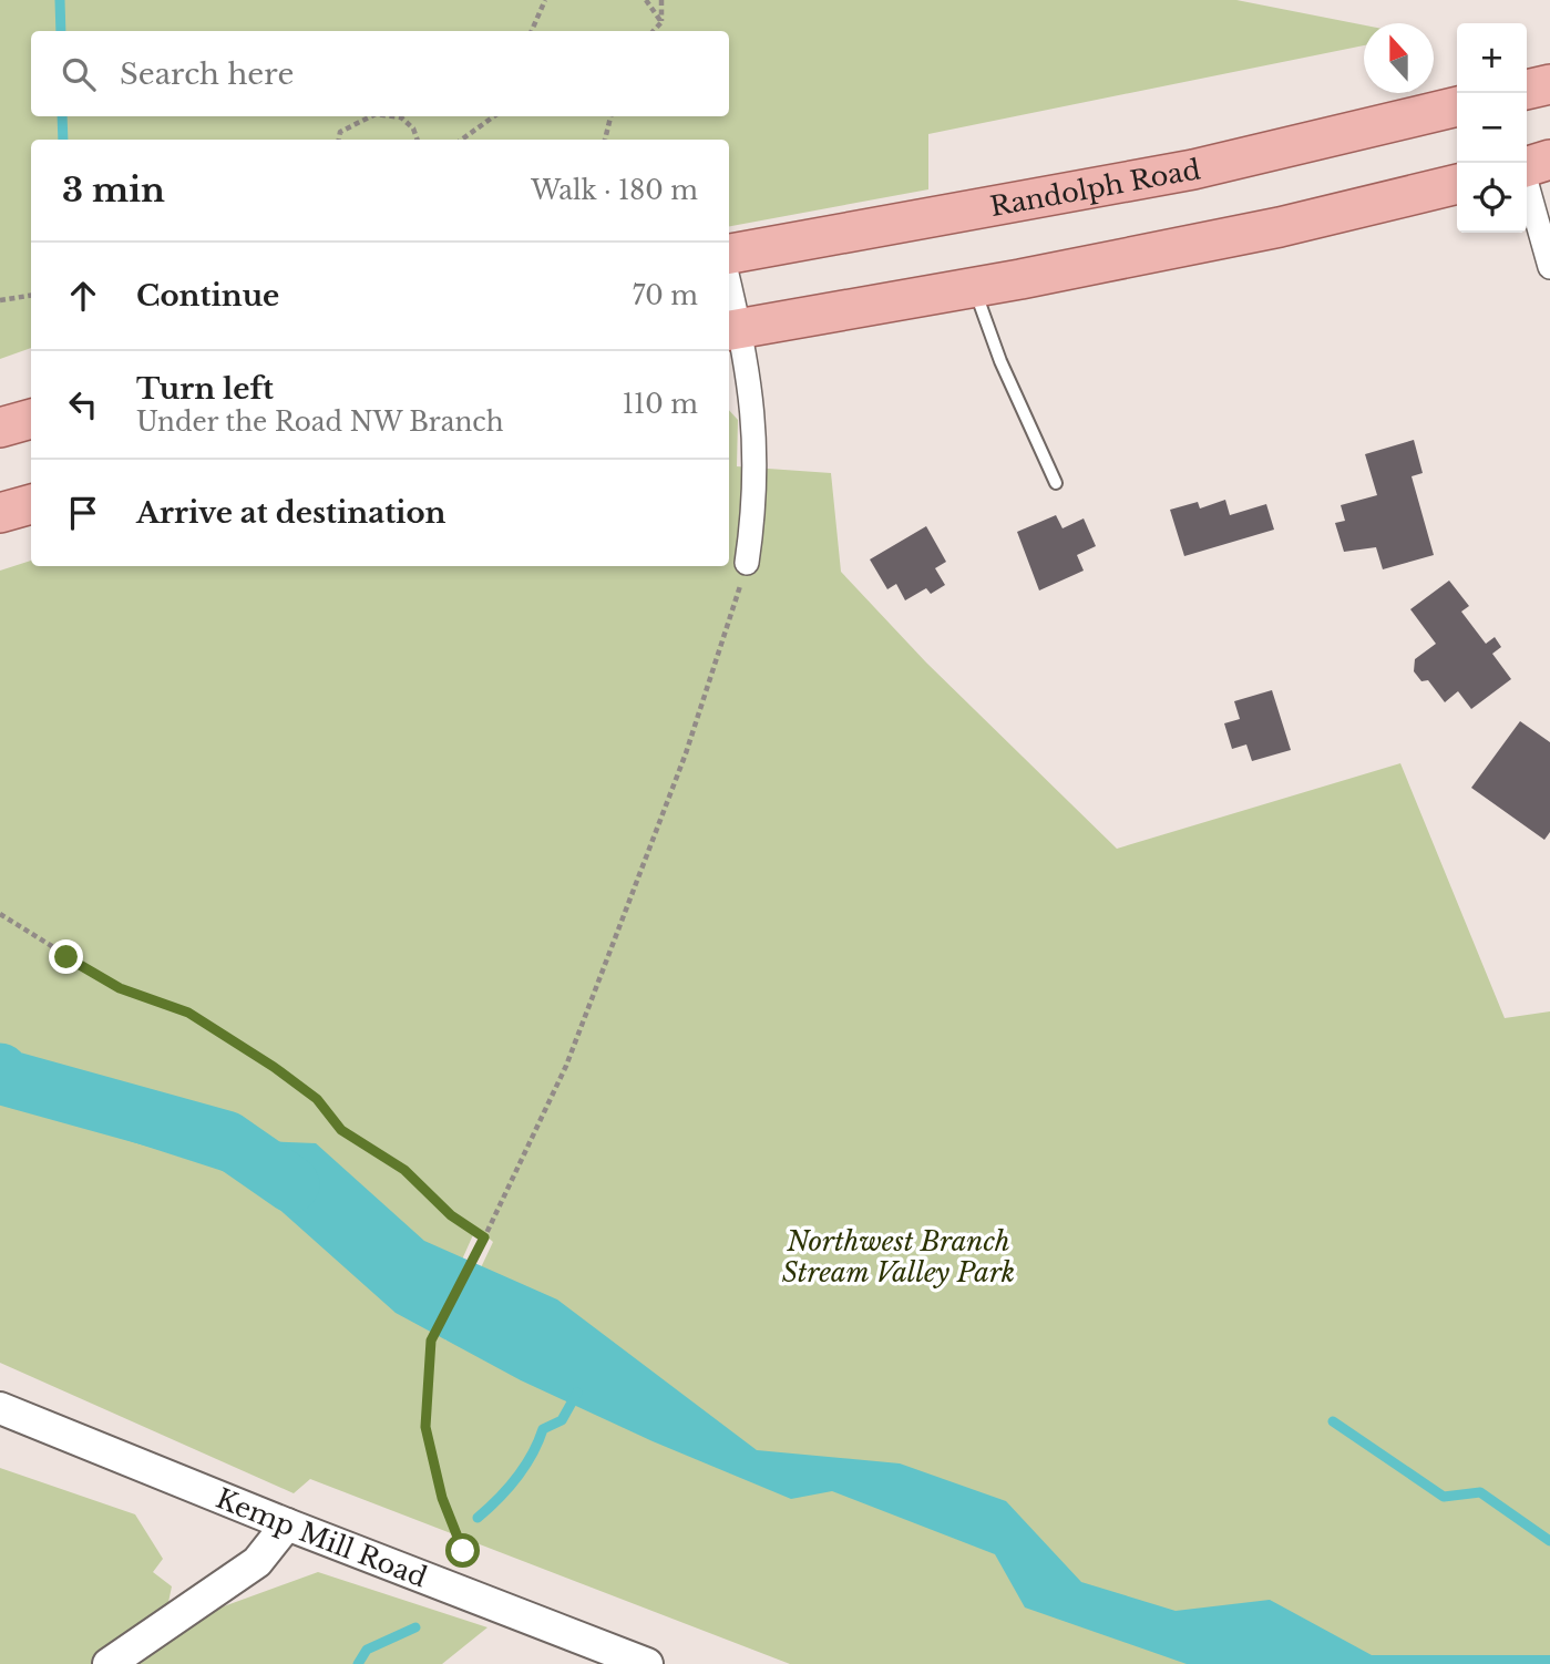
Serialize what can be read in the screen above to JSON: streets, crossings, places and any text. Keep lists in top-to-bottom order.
{
  "streets": {
    "main road": ["Randolph Road"],
    "street": ["Kemp Mill Road"]
  },
  "parks": ["Northwest Branch Stream Valley Park"],
  "north": "top",
  "page": {
    "map_buttons": ["+", "−"],
    "search": "Search here",
    "heading": ["3 min", "Walk · 180 m"],
    "list": [
      ["Continue", "70 m"],
      ["Turn left", "Under the Road NW Branch", "110 m"],
      "Arrive at destination"
    ]
  }
}
